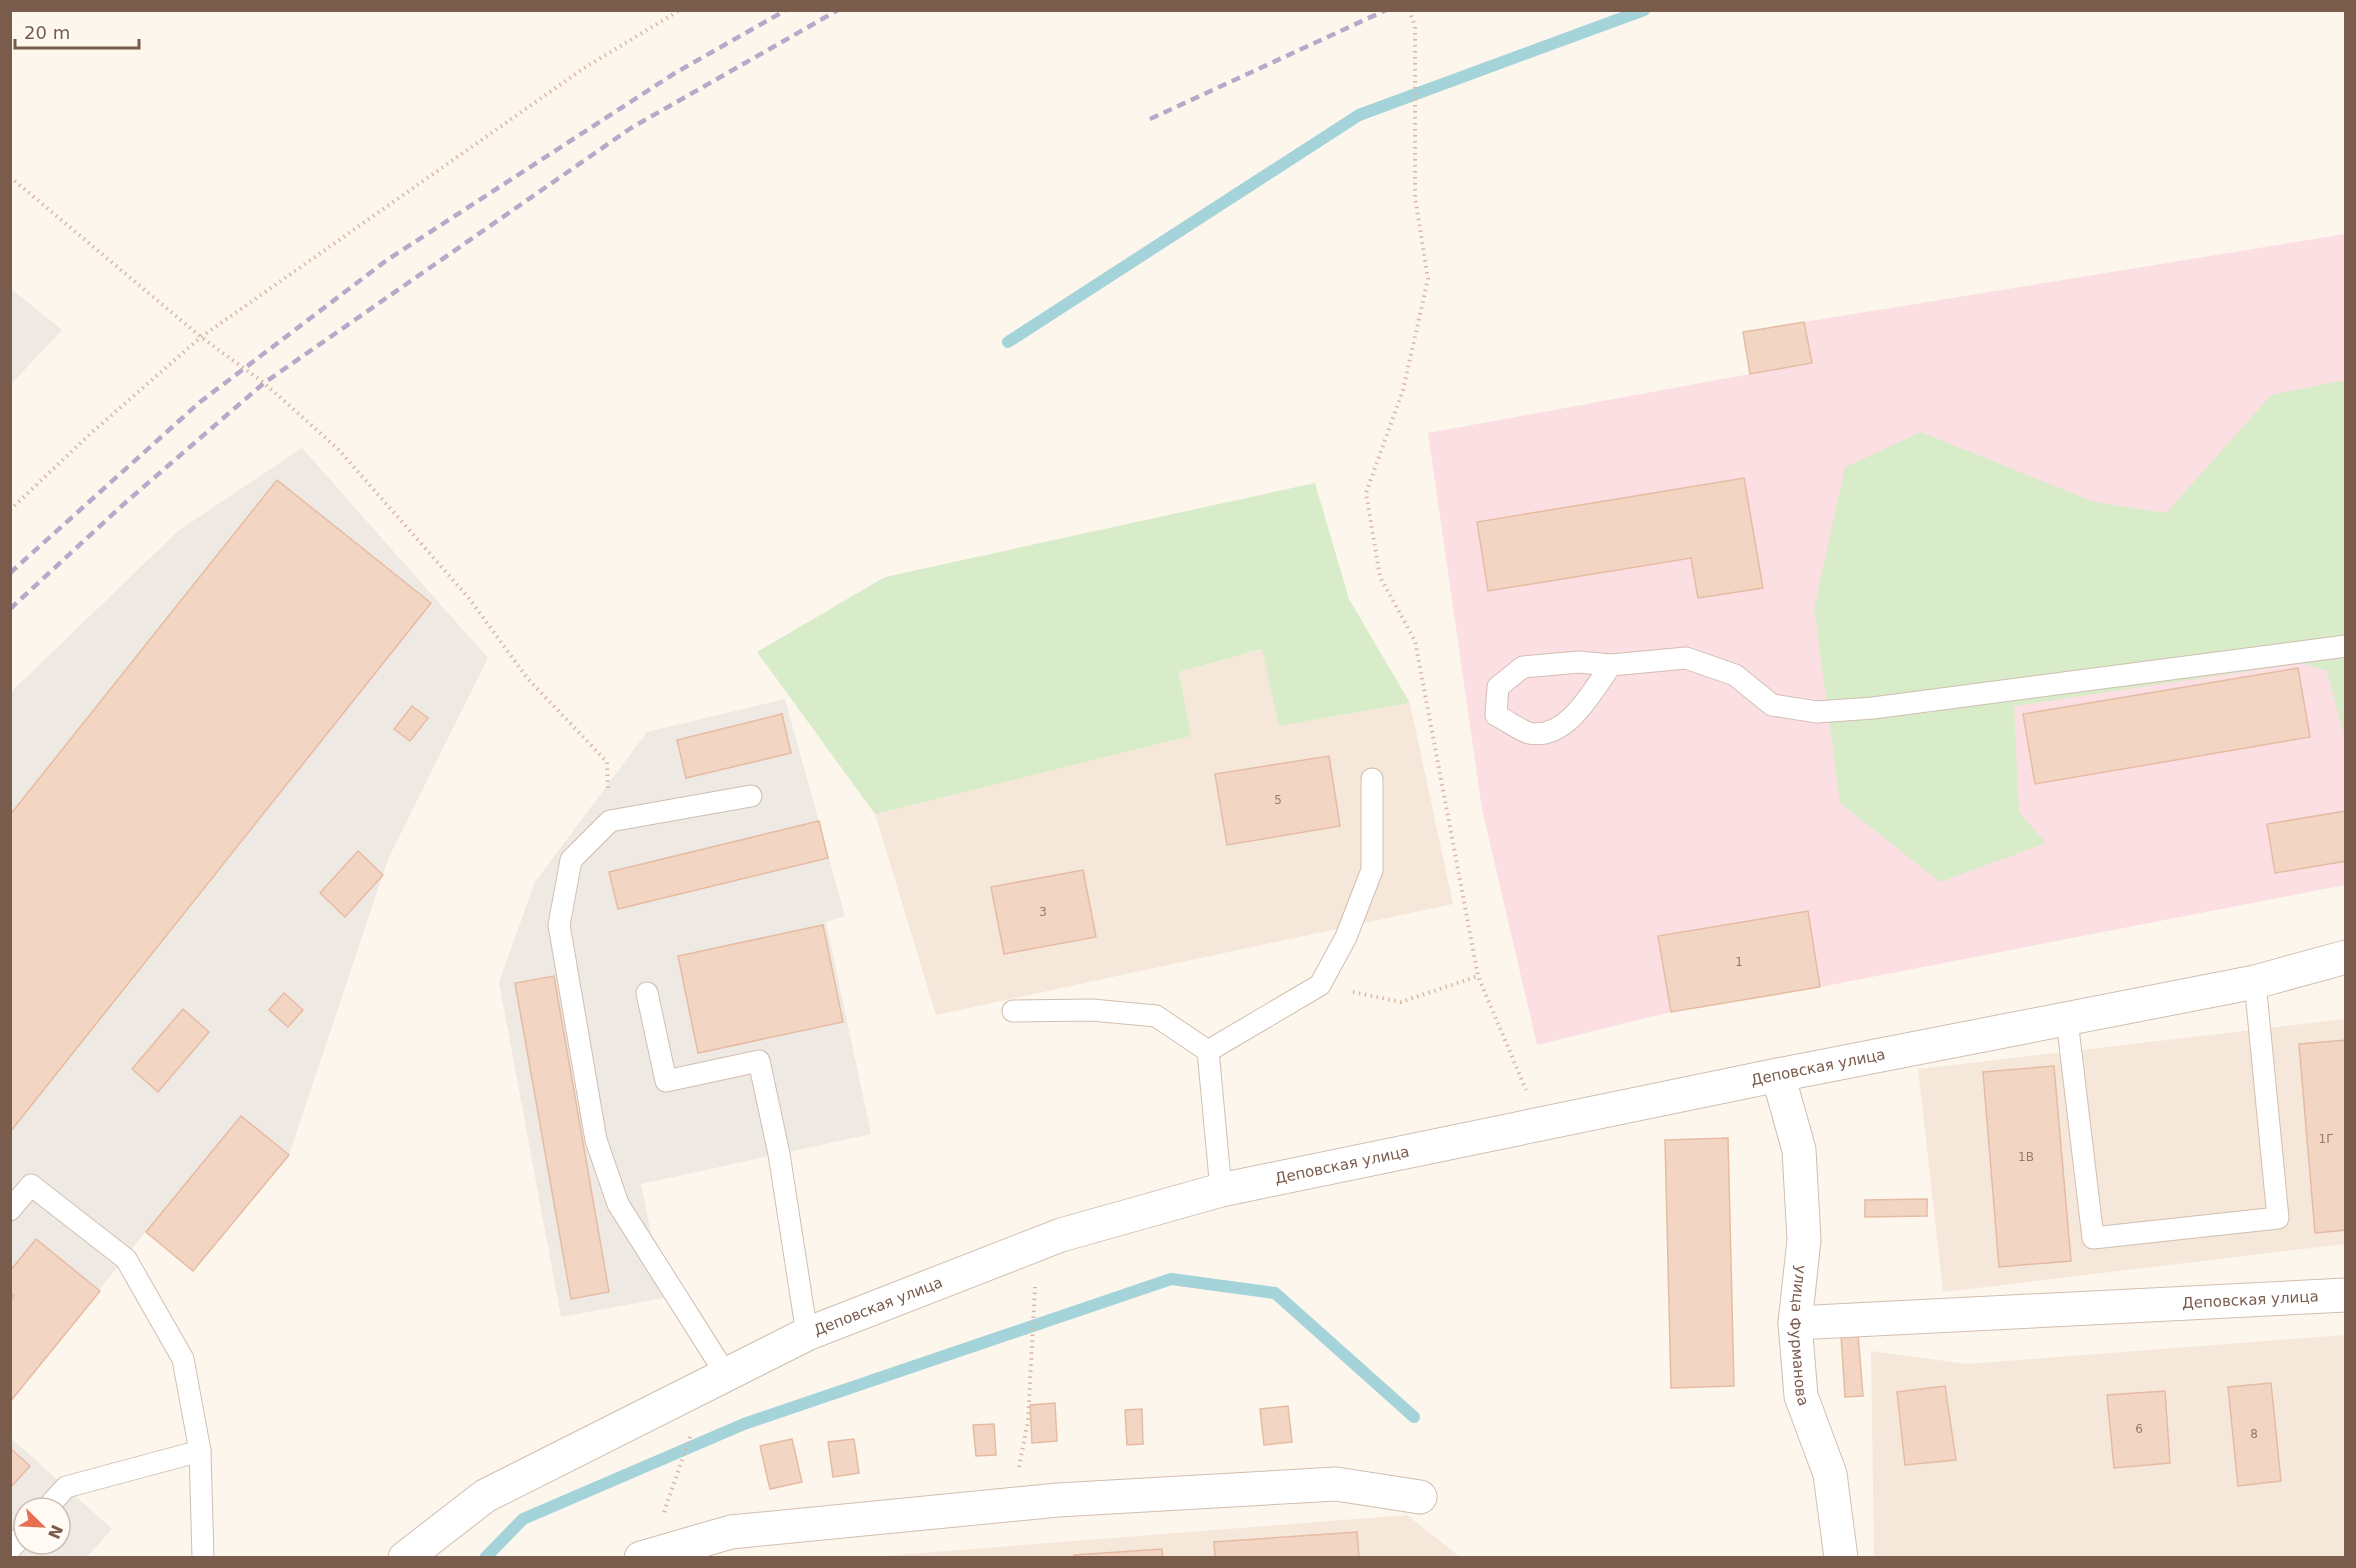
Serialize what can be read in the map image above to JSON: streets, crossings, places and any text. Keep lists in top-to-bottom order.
{
  "streets": {
    "street": ["Деповская улица", "улица Фурманова"]
  },
  "crossings": [
    ["Деповская улица", "улица Фурманова"]
  ],
  "house_numbers": [
    "5",
    "3",
    "1",
    "1Г",
    "1В",
    "6",
    "8"
  ],
  "scale_bar": "20 m",
  "north": "bottom right"
}
